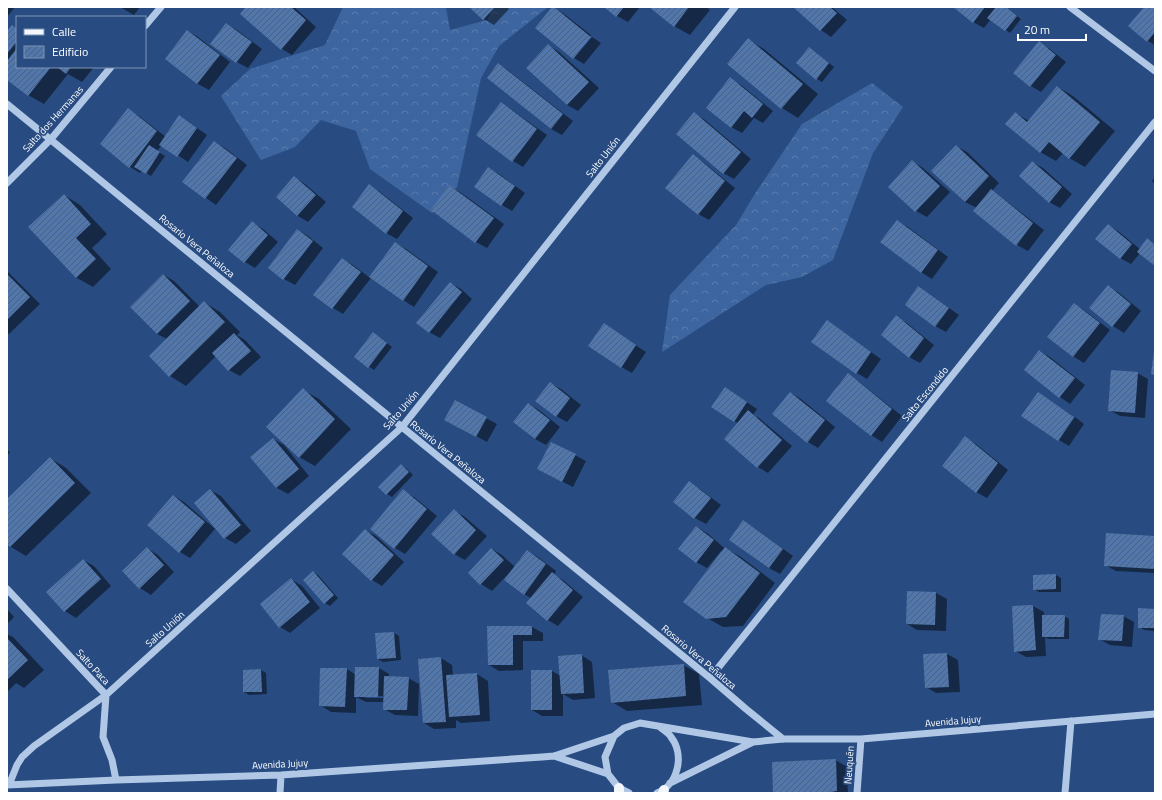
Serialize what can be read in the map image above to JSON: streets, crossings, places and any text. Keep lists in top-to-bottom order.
{
  "streets": {
    "street": [
      "Salto dos Hermanas",
      "Salto Unión",
      "Rosario Vera Peñaloza",
      "Salto Escondido",
      "Salto Paca",
      "Avenida Jujuy",
      "Neuquén"
    ]
  },
  "crossings": [
    ["Salto dos Hermanas", "Rosario Vera Peñaloza"],
    ["Salto Unión", "Rosario Vera Peñaloza"],
    ["Salto Unión", "Salto Paca"],
    ["Salto Unión", "Avenida Jujuy"],
    ["Rosario Vera Peñaloza", "Salto Escondido"],
    ["Rosario Vera Peñaloza", "Avenida Jujuy"],
    ["Salto Paca", "Avenida Jujuy"],
    ["Avenida Jujuy", "Neuquén"]
  ],
  "legend": ["Calle", "Edificio"],
  "scale_bar": "20 m"
}
